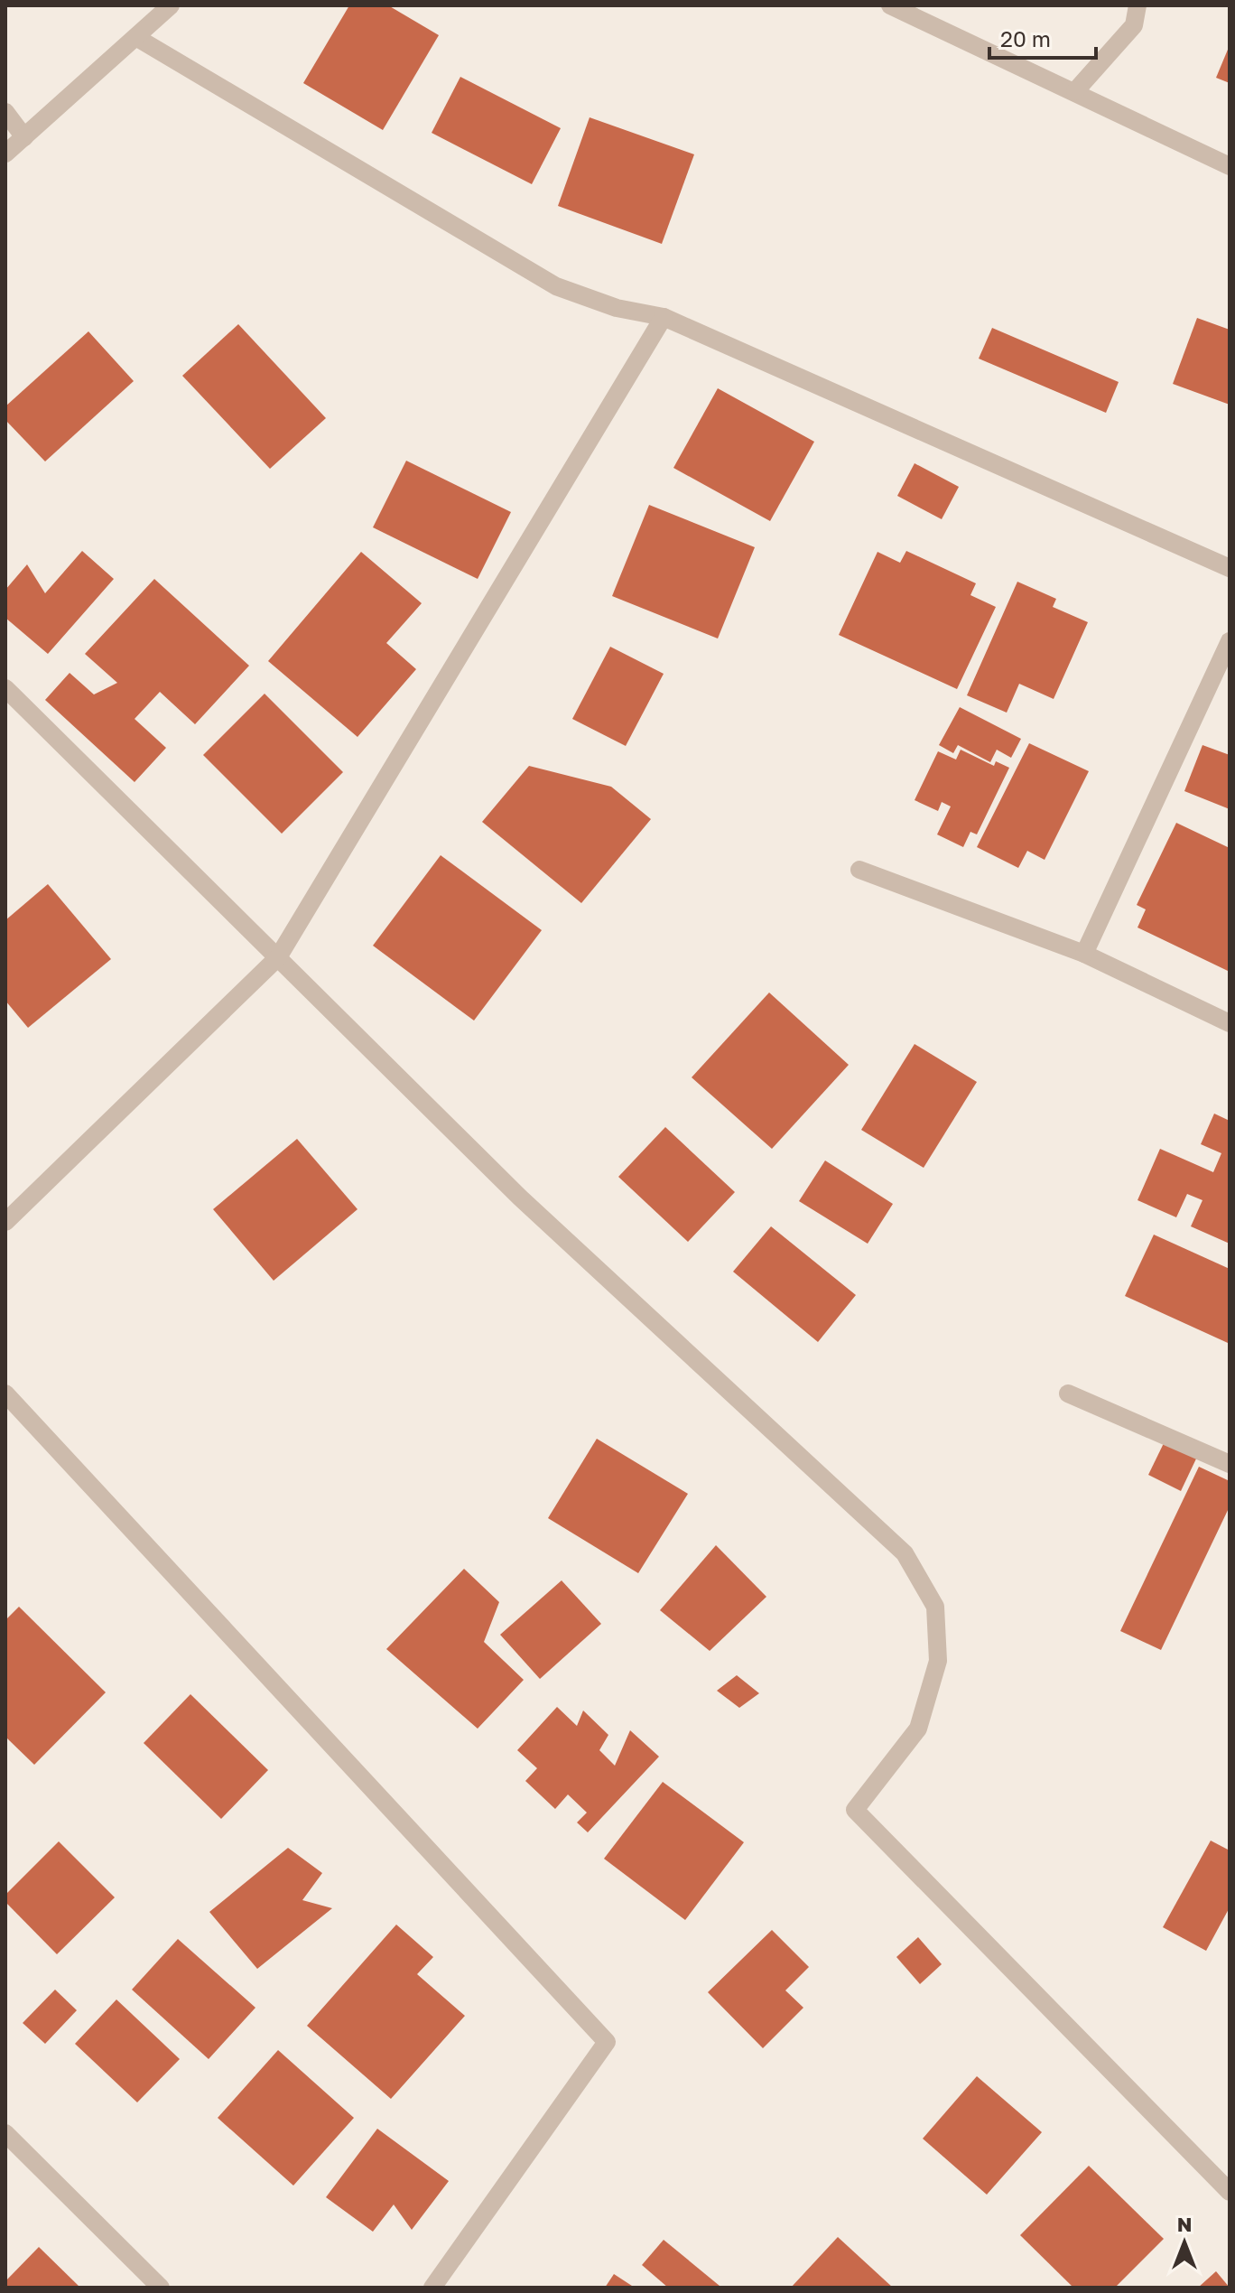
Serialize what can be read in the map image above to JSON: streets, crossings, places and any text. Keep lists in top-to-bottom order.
{
  "scale_bar": "20 m",
  "north": "top"
}
